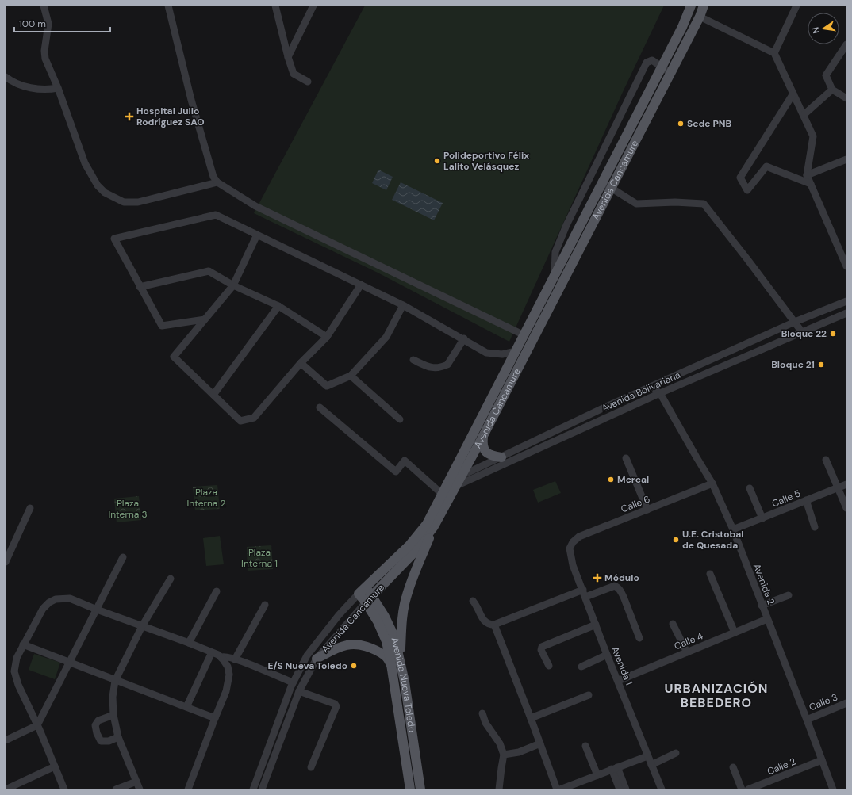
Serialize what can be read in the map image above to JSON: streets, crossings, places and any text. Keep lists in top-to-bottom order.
{
  "streets": {
    "main road": ["Avenida Cancamure", "Avenida Nueva Toledo"],
    "street": [
      "Avenida Bolivariana",
      "Calle 5",
      "Calle 6",
      "Avenida 2",
      "Calle 4",
      "Avenida 1",
      "Calle 3",
      "Calle 2"
    ]
  },
  "crossings": [
    ["Avenida Cancamure", "Avenida Bolivariana"],
    ["Avenida Cancamure", "Avenida Nueva Toledo"],
    ["Avenida Bolivariana", "Avenida 2"],
    ["Calle 5", "Avenida 2"],
    ["Calle 6", "Avenida 2"],
    ["Calle 6", "Avenida 1"],
    ["Avenida 2", "Calle 4"],
    ["Avenida 2", "Calle 3"],
    ["Avenida 2", "Calle 2"],
    ["Calle 4", "Avenida 1"]
  ],
  "districts": ["URBANIZACIÓN BEBEDERO"],
  "parks": ["Plaza Interna 2", "Plaza Interna 3", "Plaza Interna 1"],
  "places": {
    "health": ["Hospital Julio Rodríguez SAO", "Módulo"],
    "other": [
      "Sede PNB",
      "Polideportivo Félix Lalito Velásquez",
      "Bloque 22",
      "Bloque 21",
      "Mercal",
      "U.E. Cristobal de Quesada",
      "E/S Nueva Toledo"
    ]
  },
  "scale_bar": "100 m",
  "north": "left"
}
